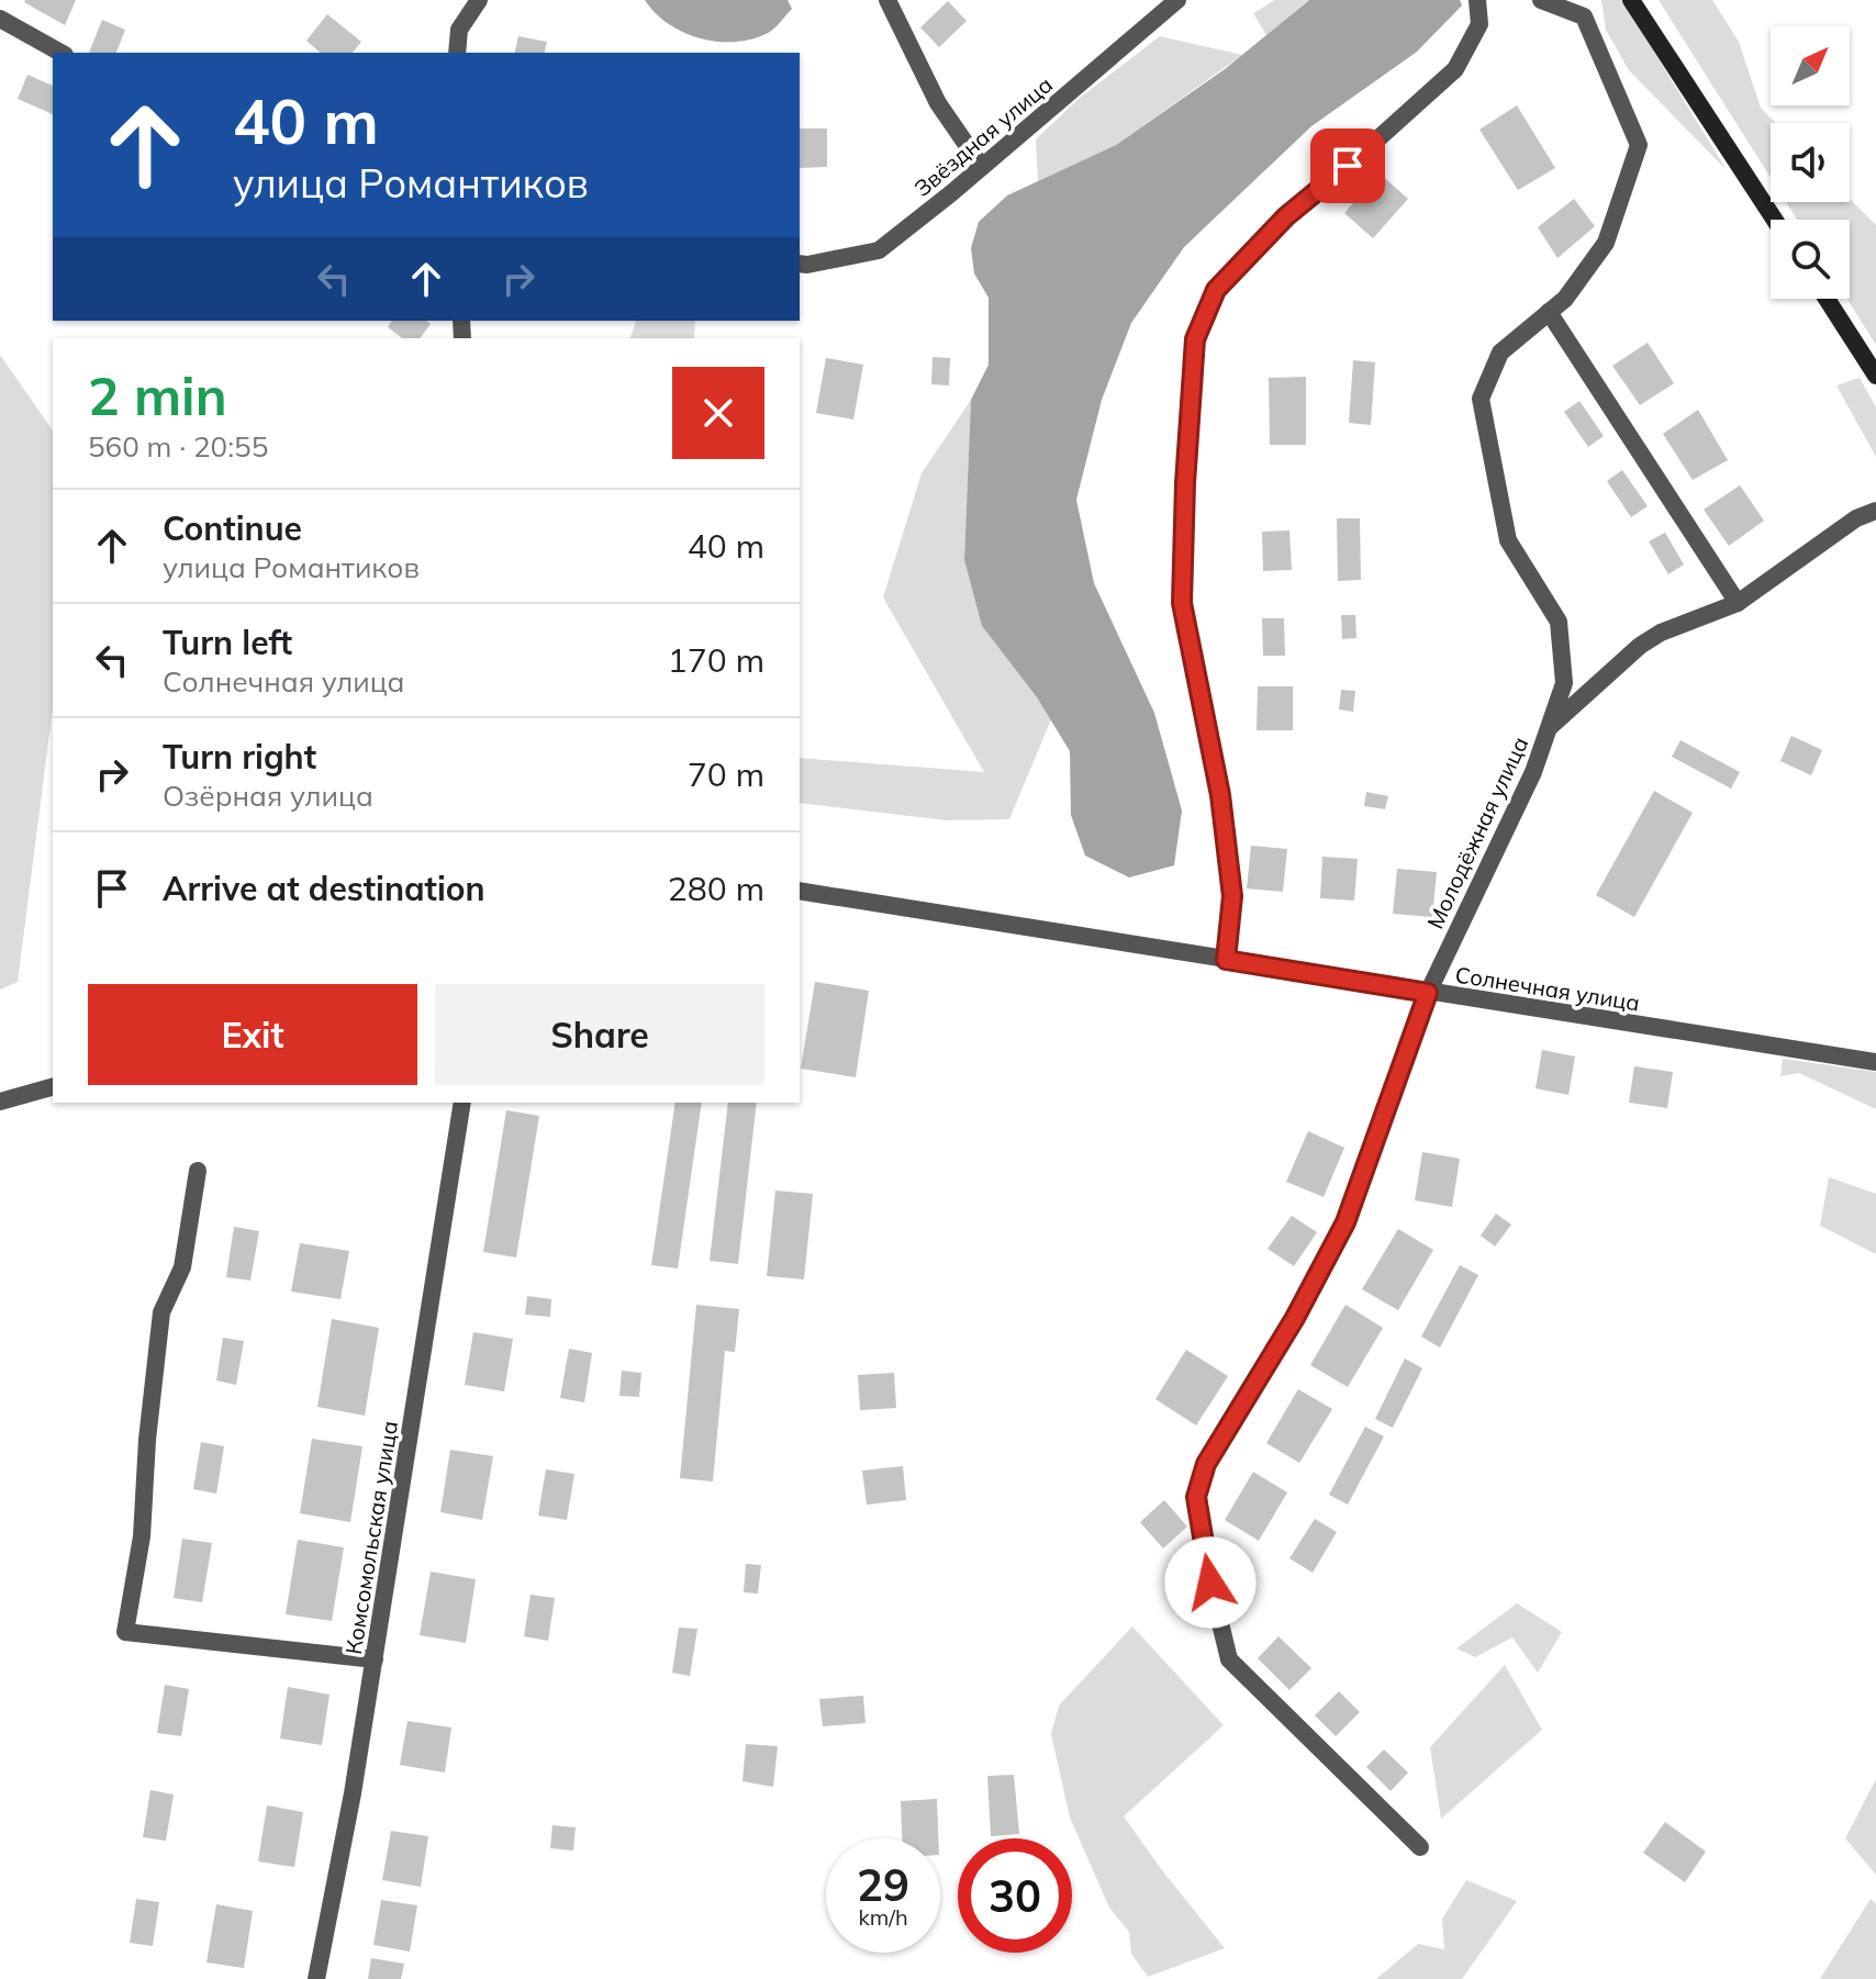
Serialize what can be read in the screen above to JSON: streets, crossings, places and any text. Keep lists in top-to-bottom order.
{
  "streets": {
    "street": [
      "Звёздная улица",
      "Молодёжная улица",
      "Солнечная улица",
      "Комсомольская улица"
    ]
  },
  "crossings": [
    ["Молодёжная улица", "Солнечная улица"]
  ],
  "north": "top right",
  "page": {
    "turn": ["40 m", "улица Романтиков"],
    "heading": ["2 min", "560 m · 20:55"],
    "list": [
      {
        "name": "Continue",
        "note": "улица Романтиков",
        "value": "40 m"
      },
      {
        "name": "Turn left",
        "note": "Солнечная улица",
        "value": "170 m"
      },
      {
        "name": "Turn right",
        "note": "Озёрная улица",
        "value": "70 m"
      },
      {
        "name": "Arrive at destination",
        "value": "280 m"
      }
    ],
    "buttons": ["Exit", "Share"],
    "speed": "29 km/h",
    "limit": "30"
  }
}
